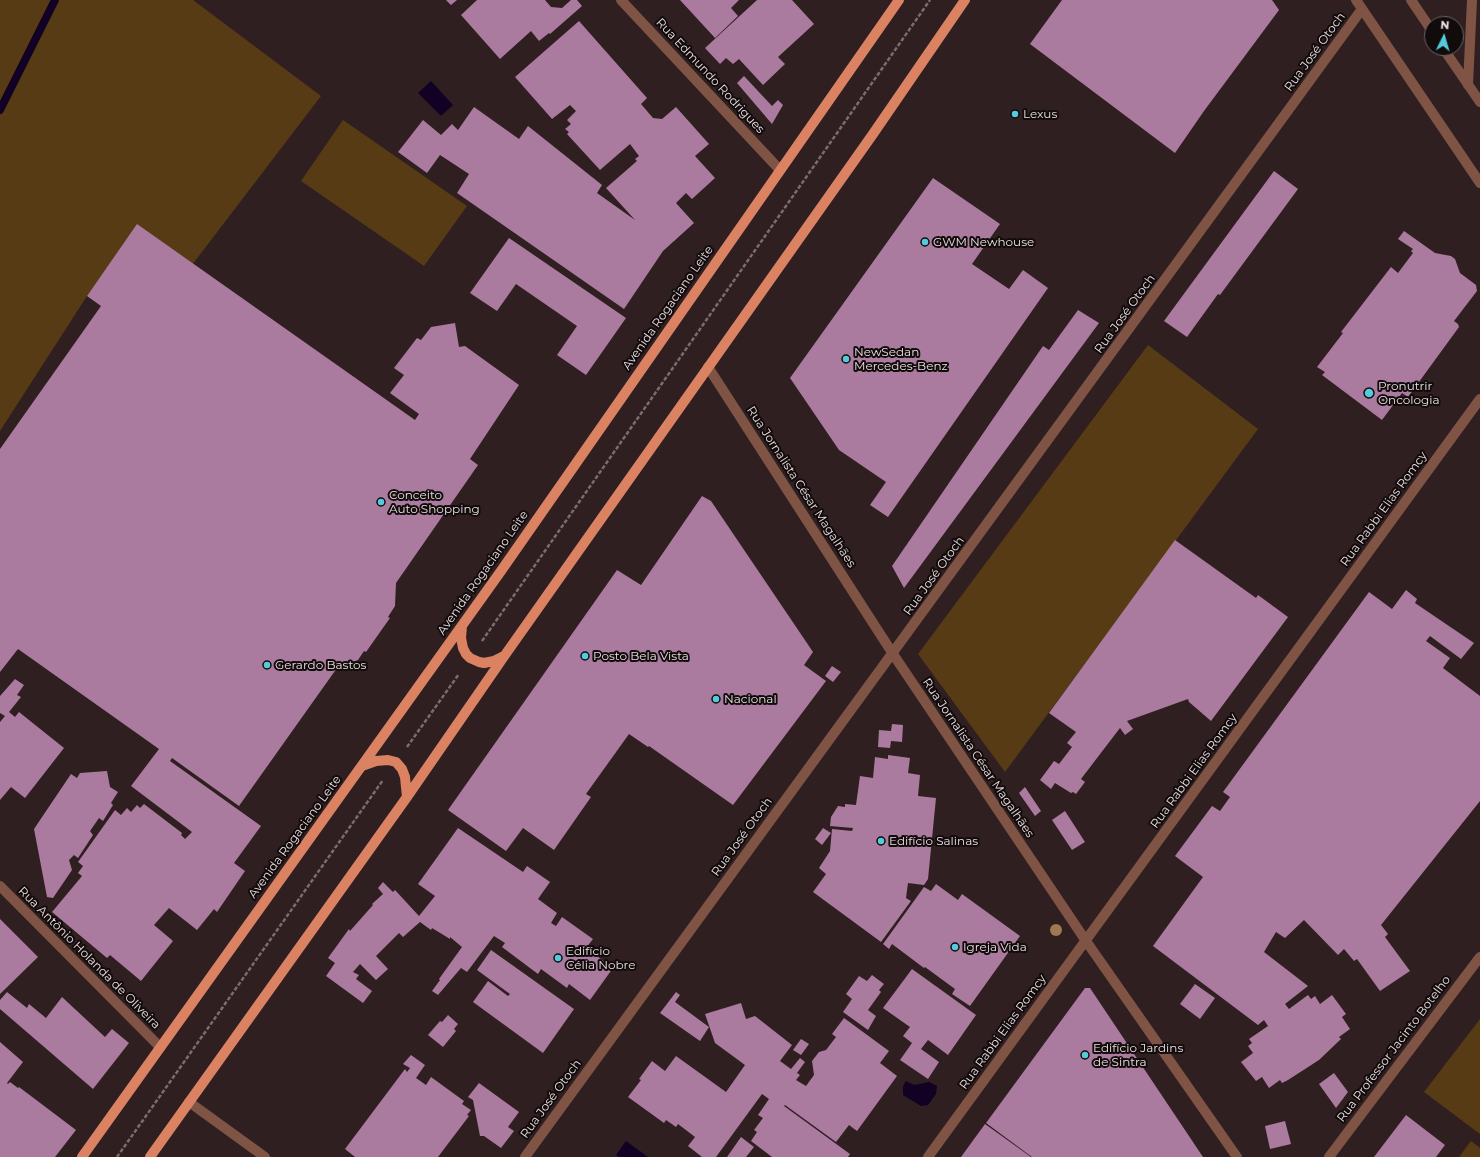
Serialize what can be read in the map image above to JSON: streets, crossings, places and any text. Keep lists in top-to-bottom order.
{
  "streets": {
    "main road": ["Avenida Rogaciano Leite"],
    "street": [
      "Rua José Otoch",
      "Rua Edmundo Rodrigues",
      "Rua Jornalista César Magalhães",
      "Rua Rabbi Elias Romcy",
      "Rua Antônio Holanda de Oliveira",
      "Rua Professor Jacinto Botelho"
    ]
  },
  "crossings": [
    ["Rua José Otoch", "Rua Jornalista César Magalhães"],
    ["Rua Edmundo Rodrigues", "Avenida Rogaciano Leite"],
    ["Avenida Rogaciano Leite", "Rua Antônio Holanda de Oliveira"],
    ["Rua Jornalista César Magalhães", "Rua Rabbi Elias Romcy"]
  ],
  "places": [
    "Lexus",
    "GWM Newhouse",
    "NewSedan Mercedes-Benz",
    "Pronutrir Oncologia",
    "Conceito Auto Shopping",
    "Posto Bela Vista",
    "Gerardo Bastos",
    "Nacional",
    "Edifício Salinas",
    "Igreja Vida",
    "Edifício Célia Nobre",
    "Edifício Jardins de Sintra"
  ],
  "north": "top"
}
